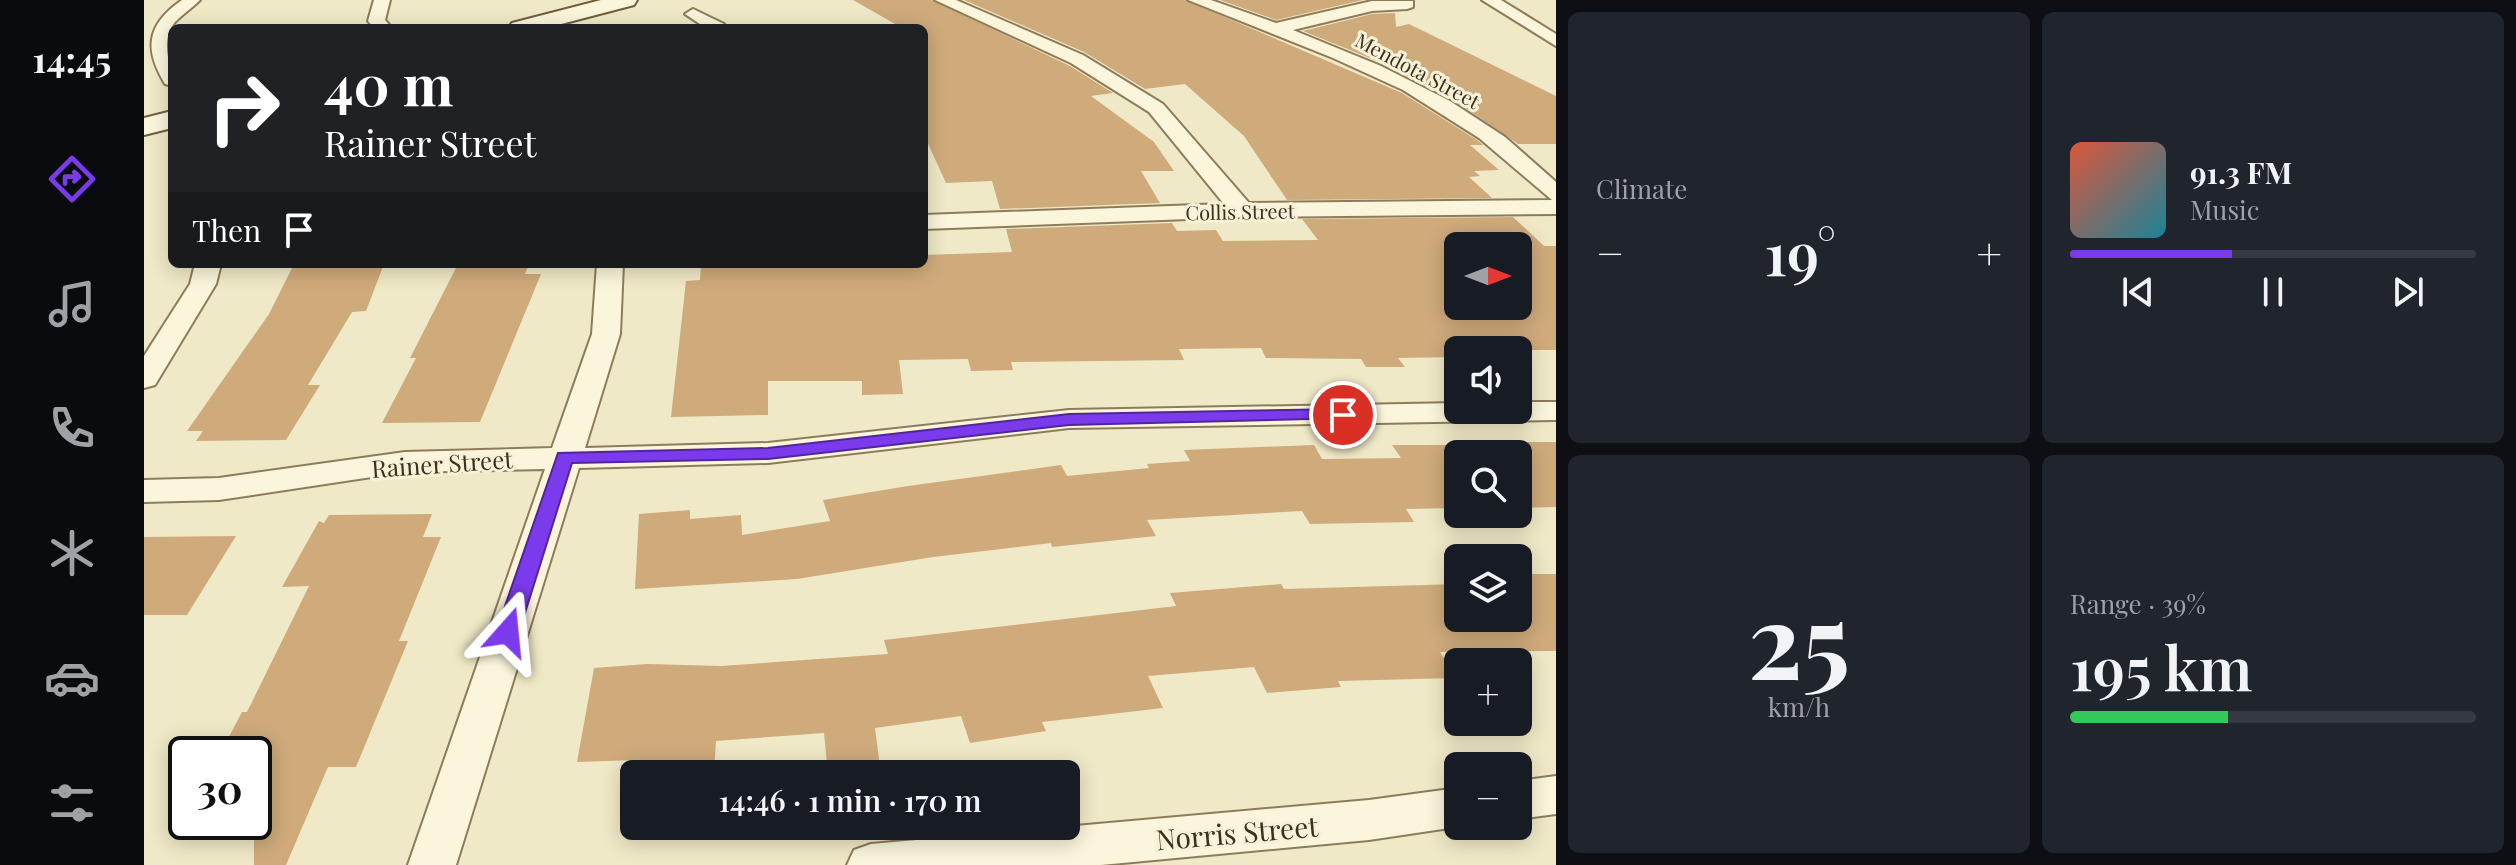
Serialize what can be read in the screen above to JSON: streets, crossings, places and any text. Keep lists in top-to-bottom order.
{
  "streets": {
    "street": [
      "Mendota Street",
      "Collis Street",
      "Rainer Street",
      "Norris Street"
    ]
  },
  "north": "right",
  "page": {
    "tabs": "14:45",
    "tile": [
      "Climate",
      ["25", "km/h"],
      ["Range · 39%", "195 km"]
    ],
    "turn": ["40 m", "Rainer Street"],
    "song": ["91.3 FM", "Music"],
    "then": "Then",
    "heat": ["−", "19°", "+"],
    "map_buttons": ["+", "−"],
    "limit": "30",
    "trip": "14:46 · 1 min · 170 m"
  }
}
